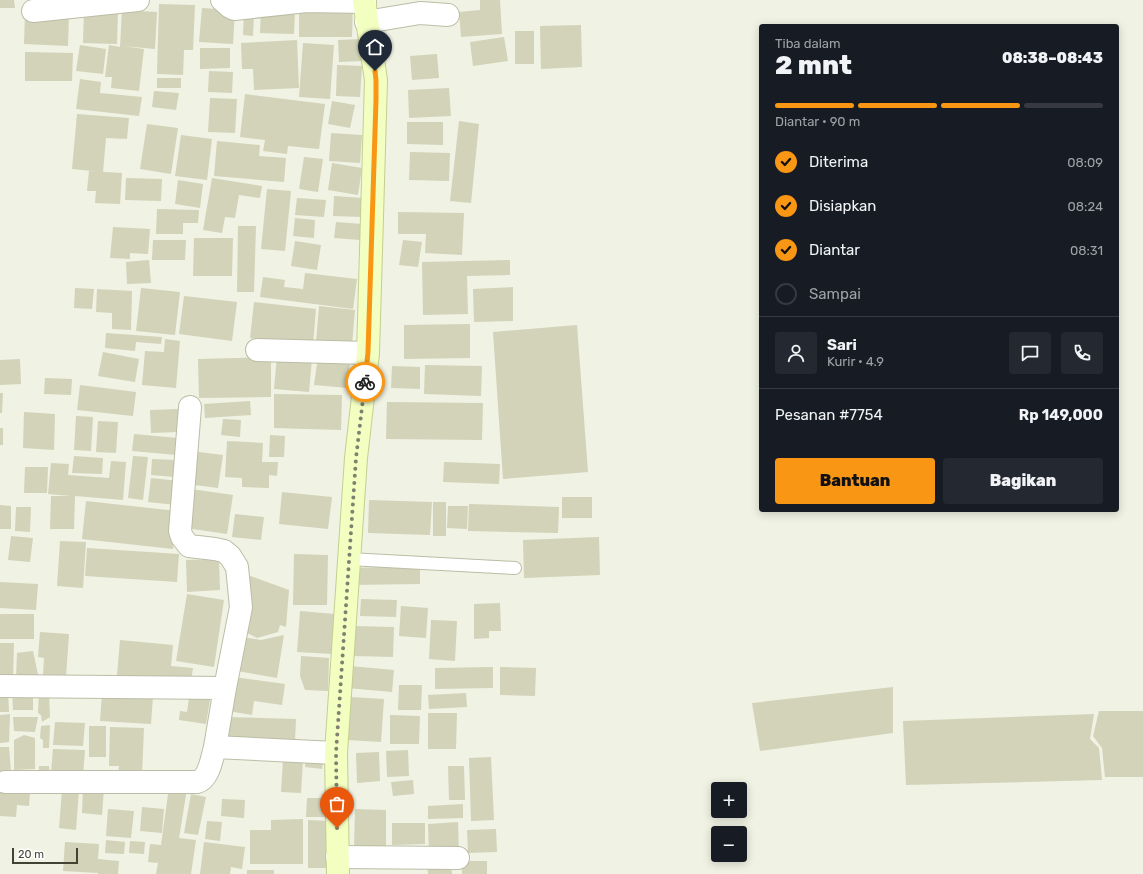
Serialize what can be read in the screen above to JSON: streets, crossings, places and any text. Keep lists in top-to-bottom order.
{
  "scale_bar": "20 m",
  "page": {
    "heading": ["2 mnt", "Tiba dalam", "08:38–08:43"],
    "panel": [
      "Sari",
      "Kurir · 4.9",
      "Pesanan #7754",
      "Rp 149,000"
    ],
    "bar": "Diantar · 90 m",
    "list": [
      ["Diterima", "08:09"],
      ["Disiapkan", "08:24"],
      ["Diantar", "08:31"],
      "Sampai"
    ],
    "buttons": ["Bantuan", "Bagikan"],
    "map_buttons": ["+", "−"],
    "scale": "20 m"
  }
}
